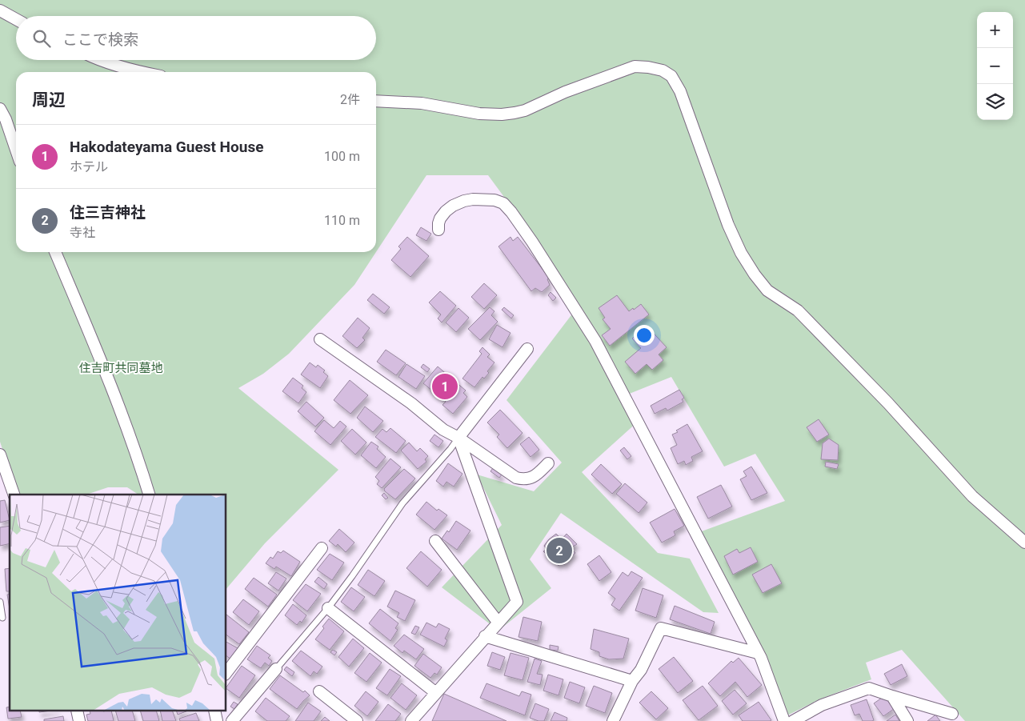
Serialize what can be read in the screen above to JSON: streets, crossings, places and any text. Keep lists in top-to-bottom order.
{
  "parks": ["住吉町共同墓地"],
  "page": {
    "map_buttons": ["+", "−"],
    "search": "ここで検索",
    "heading": ["周辺", "2件"],
    "list": [
      {
        "mark": "1",
        "name": "Hakodateyama Guest House",
        "note": "ホテル",
        "value": "100 m"
      },
      {
        "mark": "2",
        "name": "住三吉神社",
        "note": "寺社",
        "value": "110 m"
      }
    ],
    "pins": ["1", "2"]
  }
}
